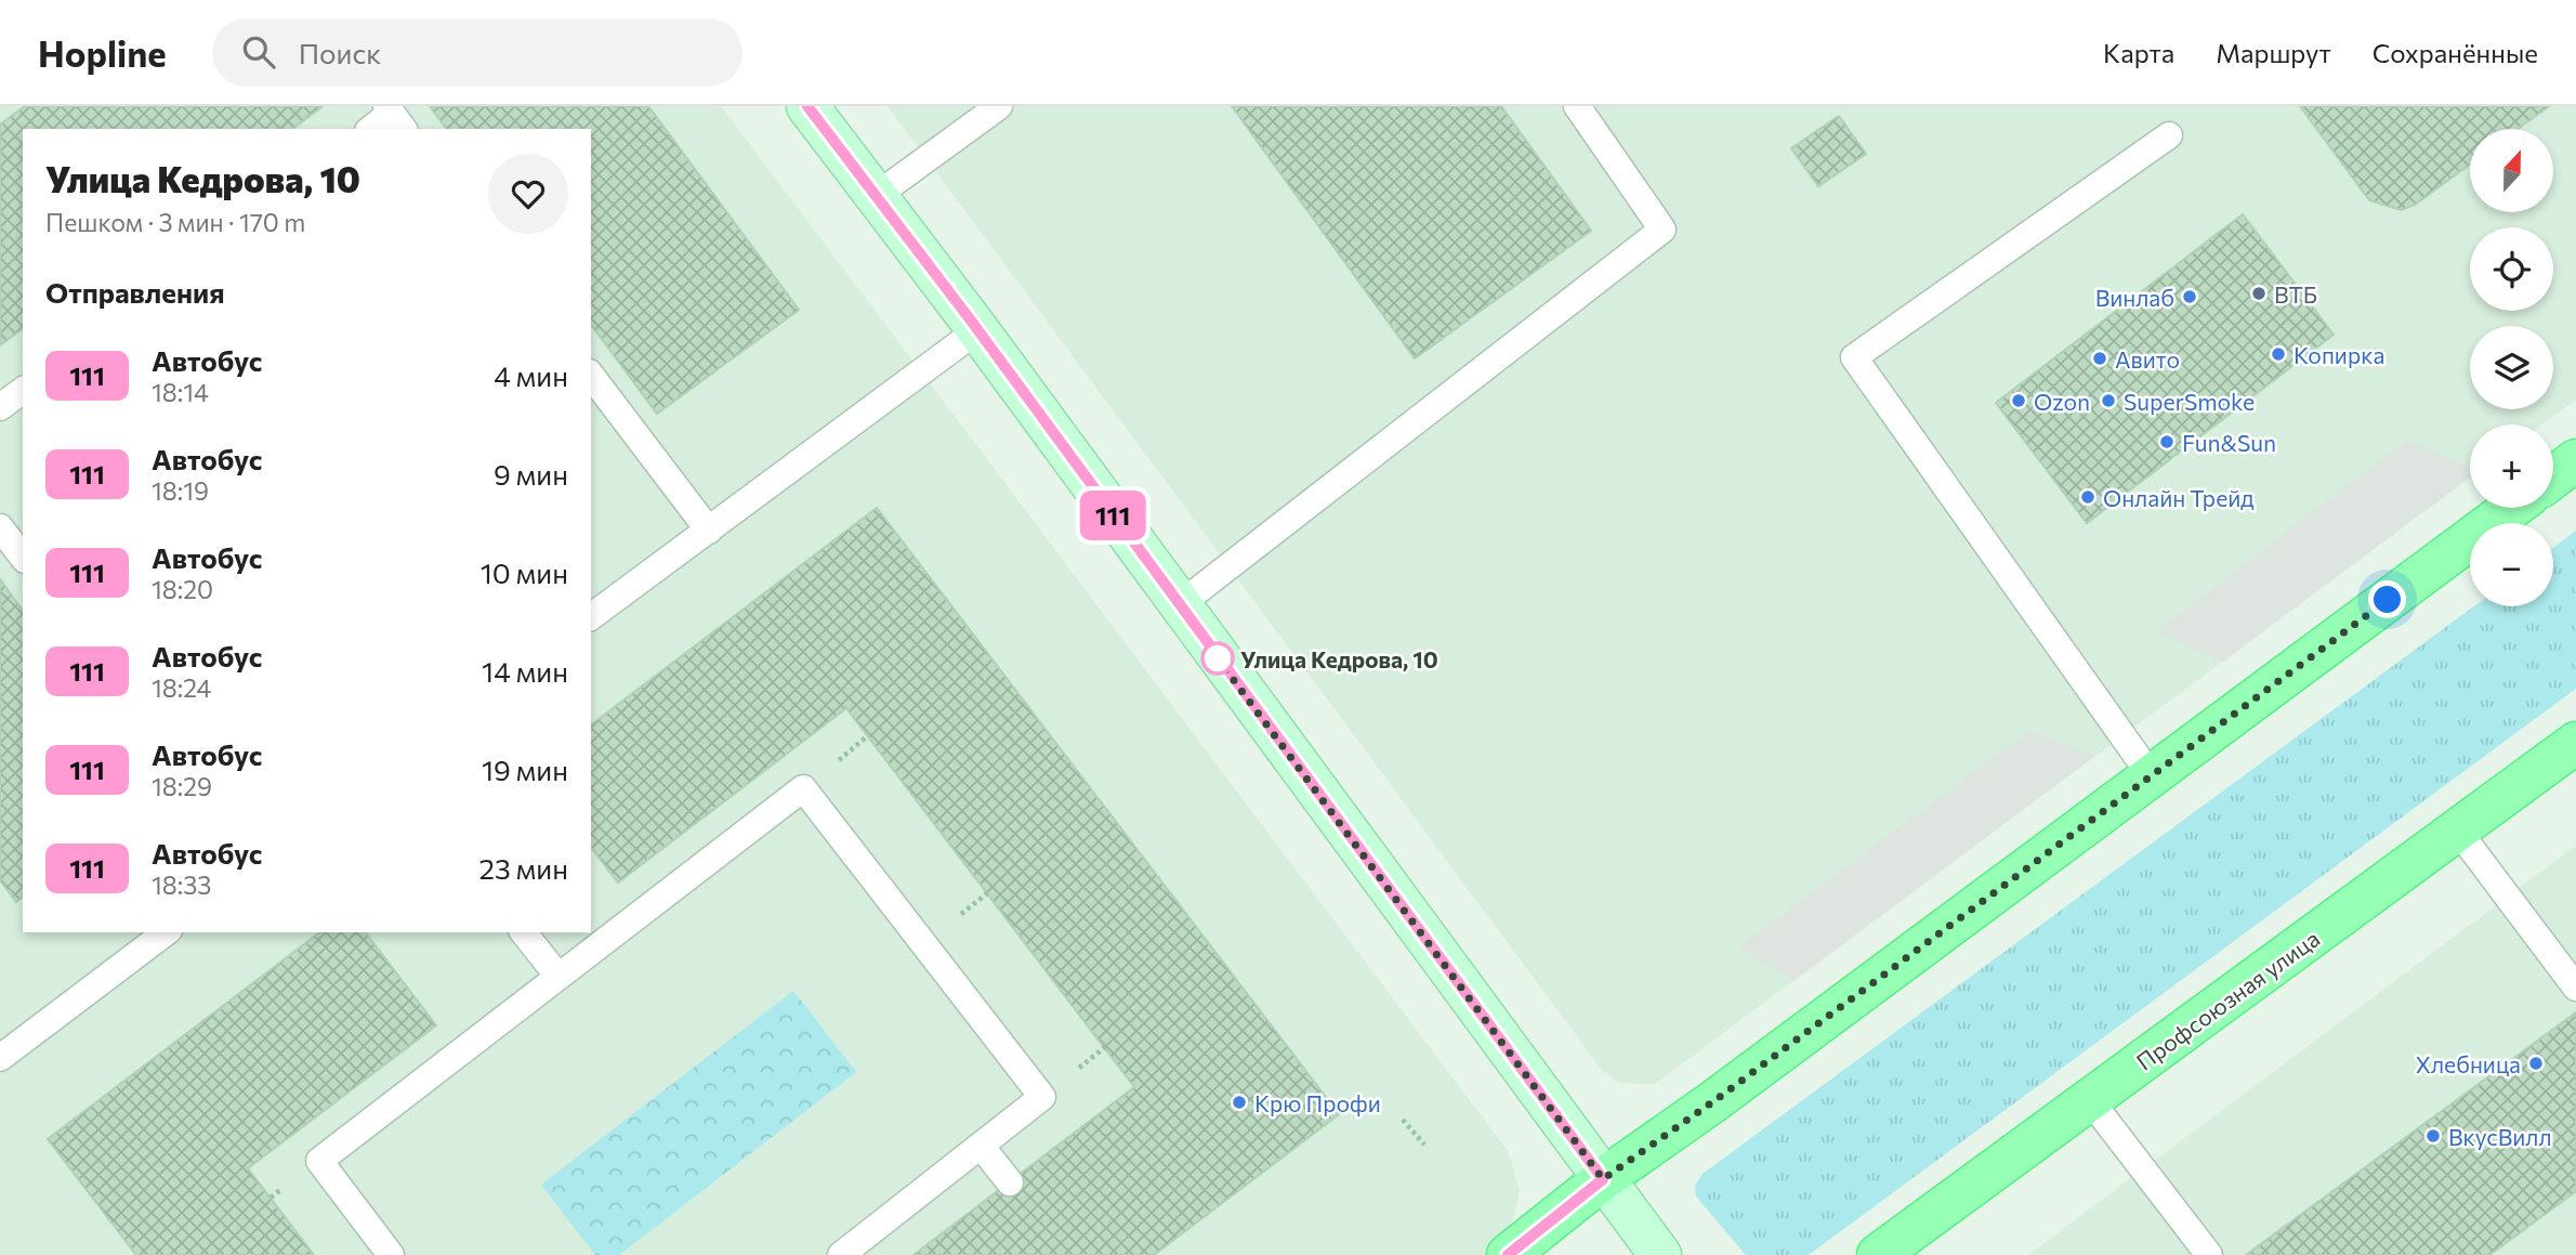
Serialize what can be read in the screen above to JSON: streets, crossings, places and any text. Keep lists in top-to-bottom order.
{
  "streets": {
    "main road": ["Профсоюзная улица"]
  },
  "places": [
    "ВТБ",
    "Винлаб",
    "Копирка",
    "Авито",
    "Ozon",
    "SuperSmoke",
    "Fun&Sun",
    "Онлайн Трейд",
    "Улица Кедрова, 10",
    "Хлебница",
    "Крю Профи",
    "ВкусВилл"
  ],
  "lines": ["bus line 111"],
  "north": "top",
  "page": {
    "header": "Hopline",
    "search": "Поиск",
    "nav": ["Карта", "Маршрут", "Сохранённые"],
    "on_map": "111",
    "map_buttons": ["+", "−"],
    "heading": [
      ["Улица Кедрова, 10", "Пешком · 3 мин · 170 m"],
      "Отправления"
    ],
    "list": [
      {
        "mark": "111",
        "name": "Автобус",
        "note": "18:14",
        "value": "4 мин"
      },
      {
        "mark": "111",
        "name": "Автобус",
        "note": "18:19",
        "value": "9 мин"
      },
      {
        "mark": "111",
        "name": "Автобус",
        "note": "18:20",
        "value": "10 мин"
      },
      {
        "mark": "111",
        "name": "Автобус",
        "note": "18:24",
        "value": "14 мин"
      },
      {
        "mark": "111",
        "name": "Автобус",
        "note": "18:29",
        "value": "19 мин"
      },
      {
        "mark": "111",
        "name": "Автобус",
        "note": "18:33",
        "value": "23 мин"
      }
    ]
  }
}
